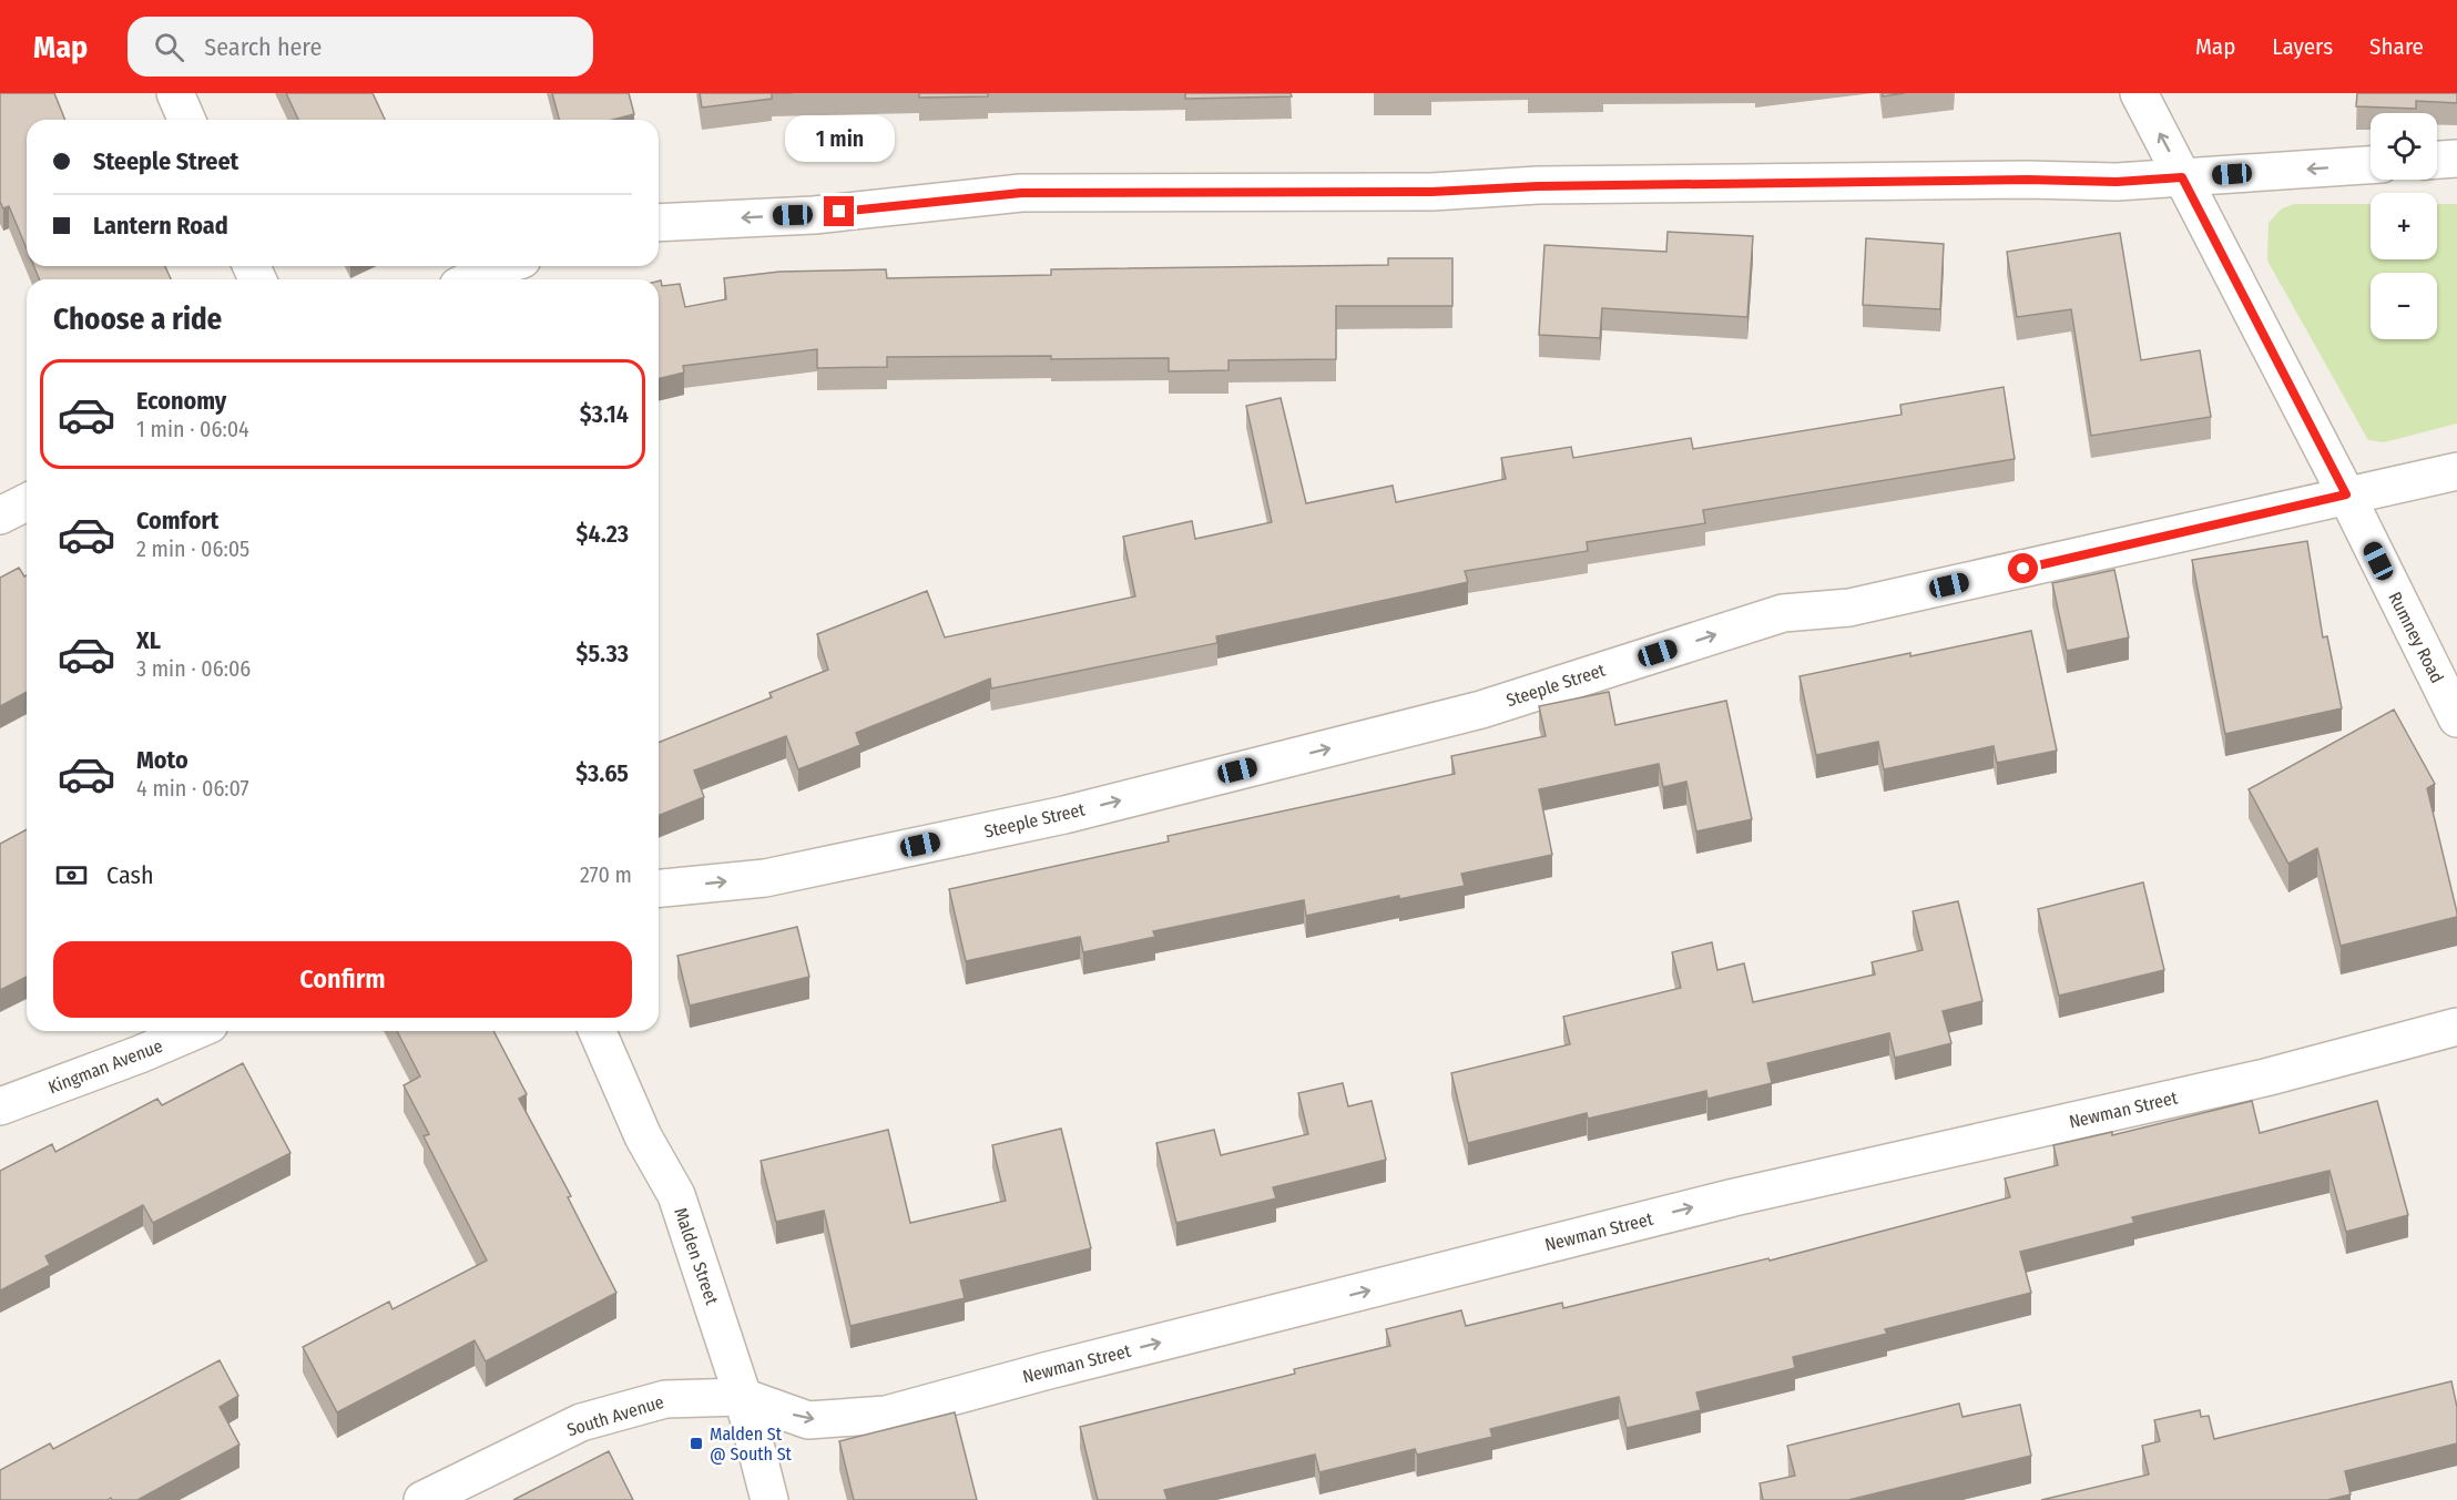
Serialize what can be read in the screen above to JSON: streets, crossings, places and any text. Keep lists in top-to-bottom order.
{
  "streets": {
    "street": [
      "Rumney Road",
      "Steeple Street",
      "Kingman Avenue",
      "Newman Street",
      "Malden Street",
      "South Avenue"
    ]
  },
  "crossings": [
    ["Rumney Road", "Steeple Street"],
    ["Newman Street", "Malden Street"],
    ["Newman Street", "South Avenue"],
    ["Malden Street", "South Avenue"]
  ],
  "one_way": ["Steeple Street", "Newman Street"],
  "places": {
    "transit": ["Malden St @ South St"]
  },
  "page": {
    "header": "Map",
    "search": "Search here",
    "nav": ["Map", "Layers", "Share"],
    "map_buttons": ["+", "−"],
    "bubble": "1 min",
    "banner": ["Steeple Street", "Lantern Road"],
    "heading": "Choose a ride",
    "list": [
      {
        "name": "Economy",
        "note": "1 min · 06:04",
        "value": "$3.14"
      },
      {
        "name": "Comfort",
        "note": "2 min · 06:05",
        "value": "$4.23"
      },
      {
        "name": "XL",
        "note": "3 min · 06:06",
        "value": "$5.33"
      },
      {
        "name": "Moto",
        "note": "4 min · 06:07",
        "value": "$3.65"
      }
    ],
    "pay": ["Cash", "270 m"],
    "buttons": "Confirm"
  }
}
